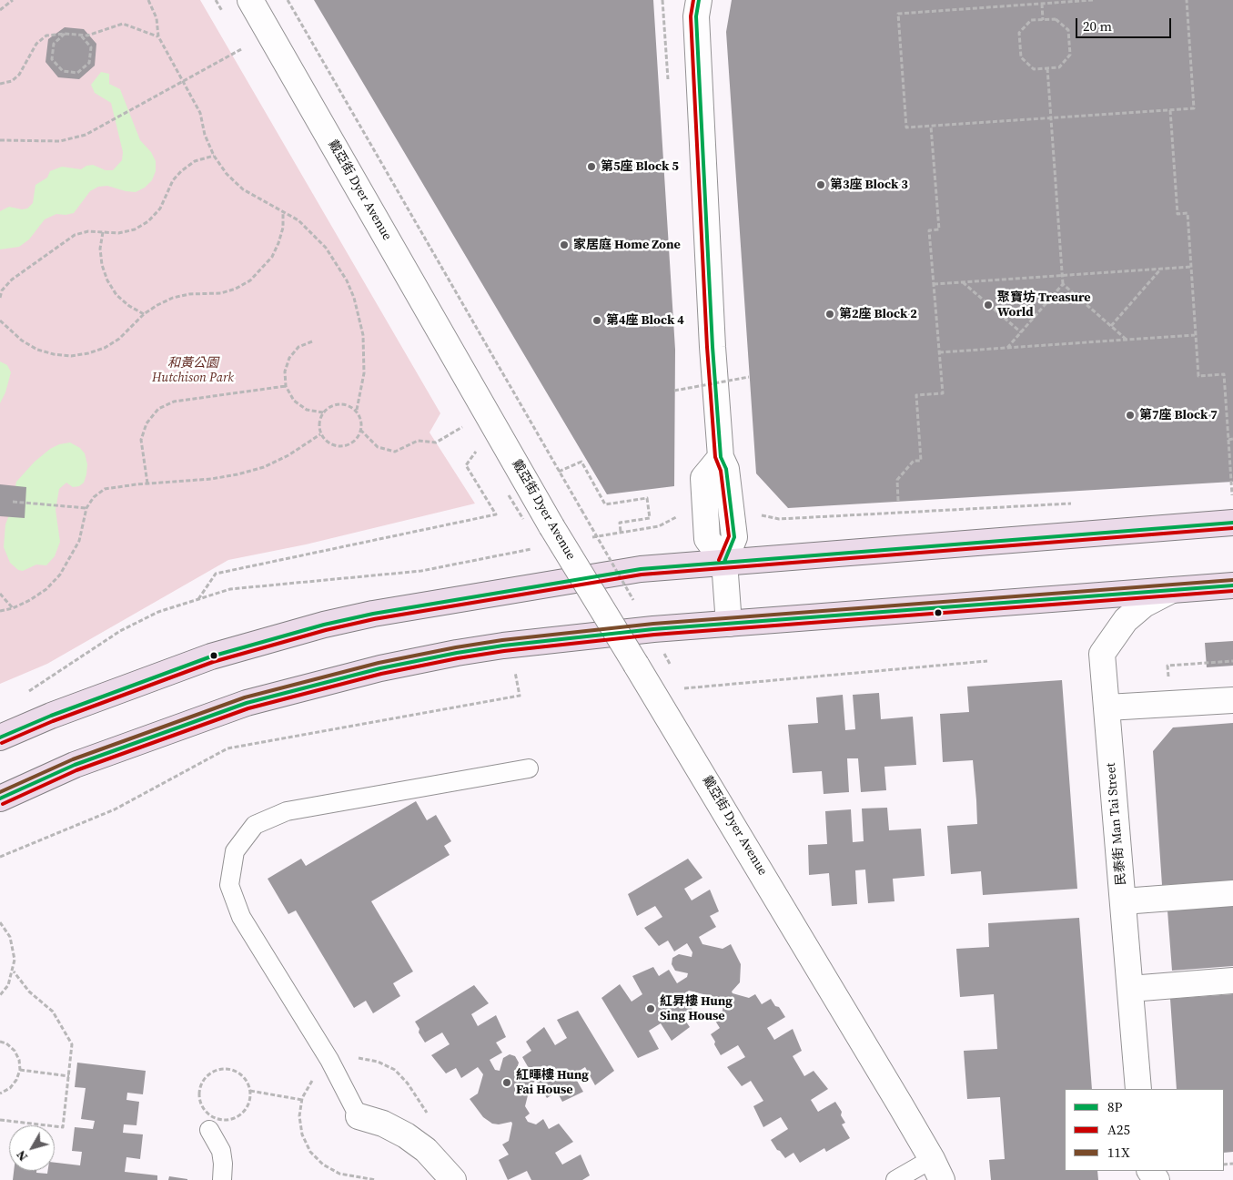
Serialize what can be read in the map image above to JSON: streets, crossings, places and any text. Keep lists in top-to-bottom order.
{
  "streets": {
    "street": ["戴亞街 Dyer Avenue", "民泰街 Man Tai Street"]
  },
  "parks": ["和黃公園 Hutchison Park"],
  "places": [
    "第5座 Block 5",
    "第3座 Block 3",
    "家居庭 Home Zone",
    "聚寶坊 Treasure World",
    "第2座 Block 2",
    "第4座 Block 4",
    "第7座 Block 7",
    "紅昇樓 Hung Sing House",
    "紅暉樓 Hung Fai House"
  ],
  "lines": ["transit line 8P", "transit line A25", "transit line 11X"],
  "legend": ["8P", "A25", "11X"],
  "scale_bar": "20 m",
  "north": "bottom left"
}
